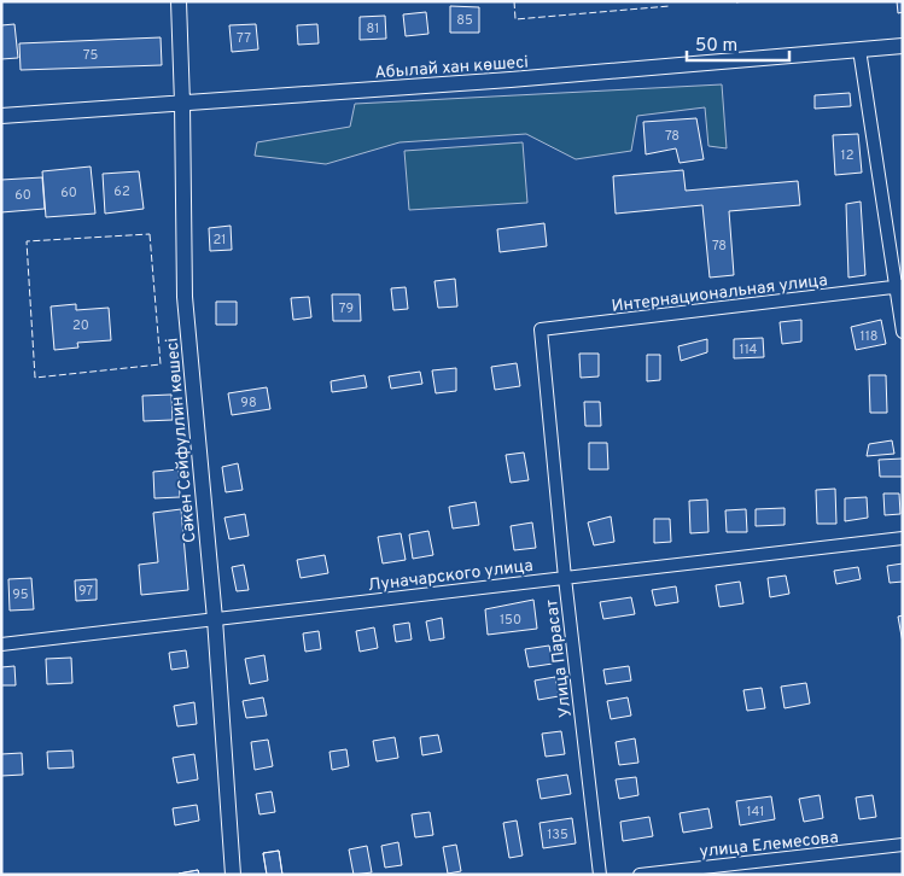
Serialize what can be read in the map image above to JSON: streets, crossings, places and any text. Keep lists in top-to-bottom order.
{
  "streets": {
    "street": [
      "Абылай хан көшесі",
      "Интернациональная улица",
      "Сәкен Сейфуллин көшесі",
      "Луначарского улица",
      "Улица Парасат",
      "улица Елемесова"
    ]
  },
  "crossings": [
    ["Абылай хан көшесі", "Сәкен Сейфуллин көшесі"],
    ["Интернациональная улица", "Улица Парасат"],
    ["Сәкен Сейфуллин көшесі", "Луначарского улица"],
    ["Луначарского улица", "Улица Парасат"]
  ],
  "house_numbers": [
    "85",
    "81",
    "77",
    "75",
    "78",
    "12",
    "62",
    "60",
    "60",
    "21",
    "78",
    "79",
    "20",
    "118",
    "114",
    "98",
    "97",
    "95",
    "150",
    "141",
    "135"
  ],
  "scale_bar": "50 m"
}
